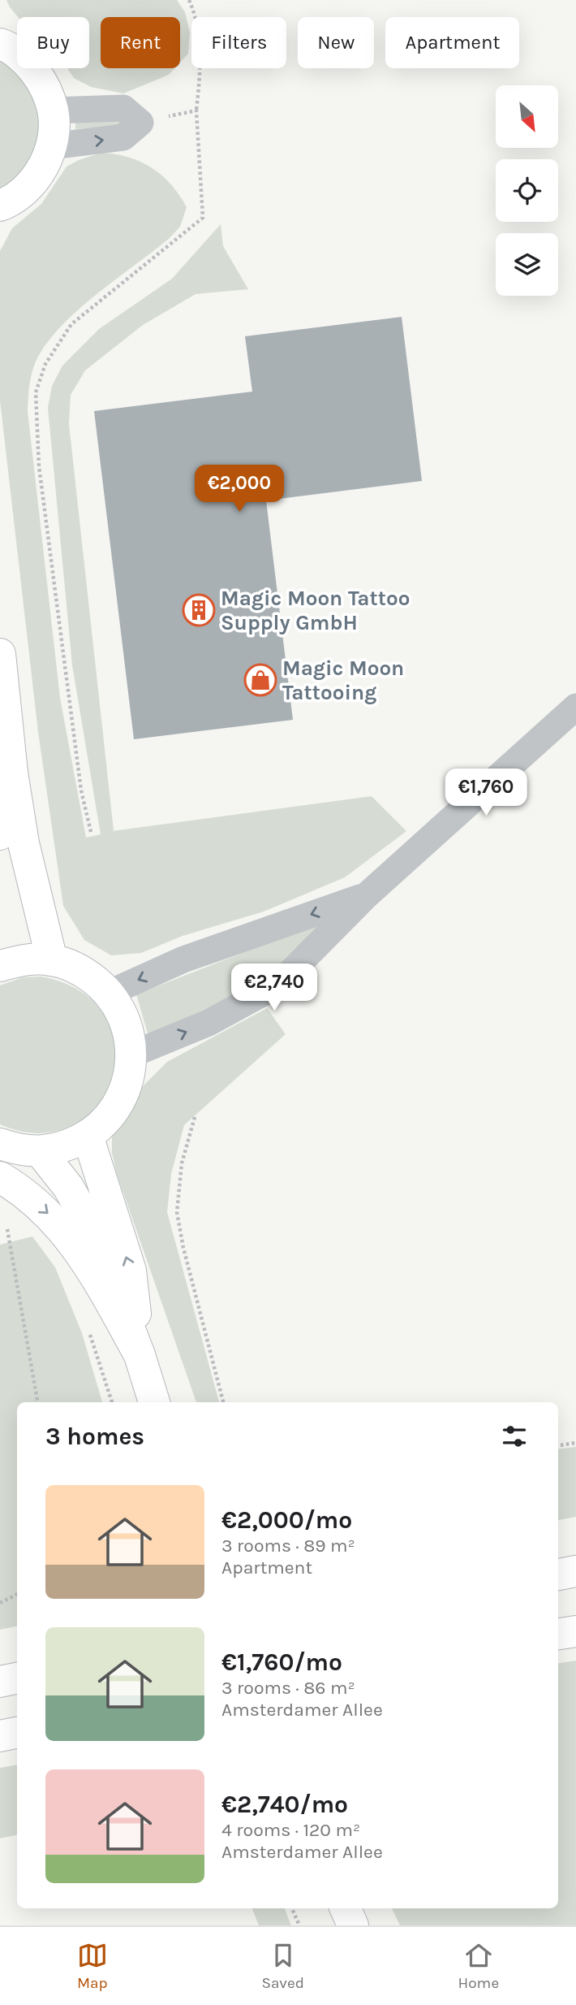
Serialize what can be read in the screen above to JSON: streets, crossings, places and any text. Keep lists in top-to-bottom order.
{
  "places": {
    "building": ["Magic Moon Tattoo Supply GmbH"],
    "shop": ["Magic Moon Tattooing"]
  },
  "north": "bottom right",
  "page": {
    "chip": [
      "Buy",
      "Rent",
      "Filters",
      "New",
      "Apartment"
    ],
    "price": ["€2,000", "€1,760", "€2,740"],
    "heading": "3 homes",
    "list": [
      {
        "name": "€2,000/mo",
        "note": "3 rooms · 89 m² · Apartment"
      },
      {
        "name": "€1,760/mo",
        "note": "3 rooms · 86 m² · Amsterdamer Allee"
      },
      {
        "name": "€2,740/mo",
        "note": "4 rooms · 120 m² · Amsterdamer Allee"
      }
    ],
    "tabs": ["Map", "Saved", "Home"]
  }
}
